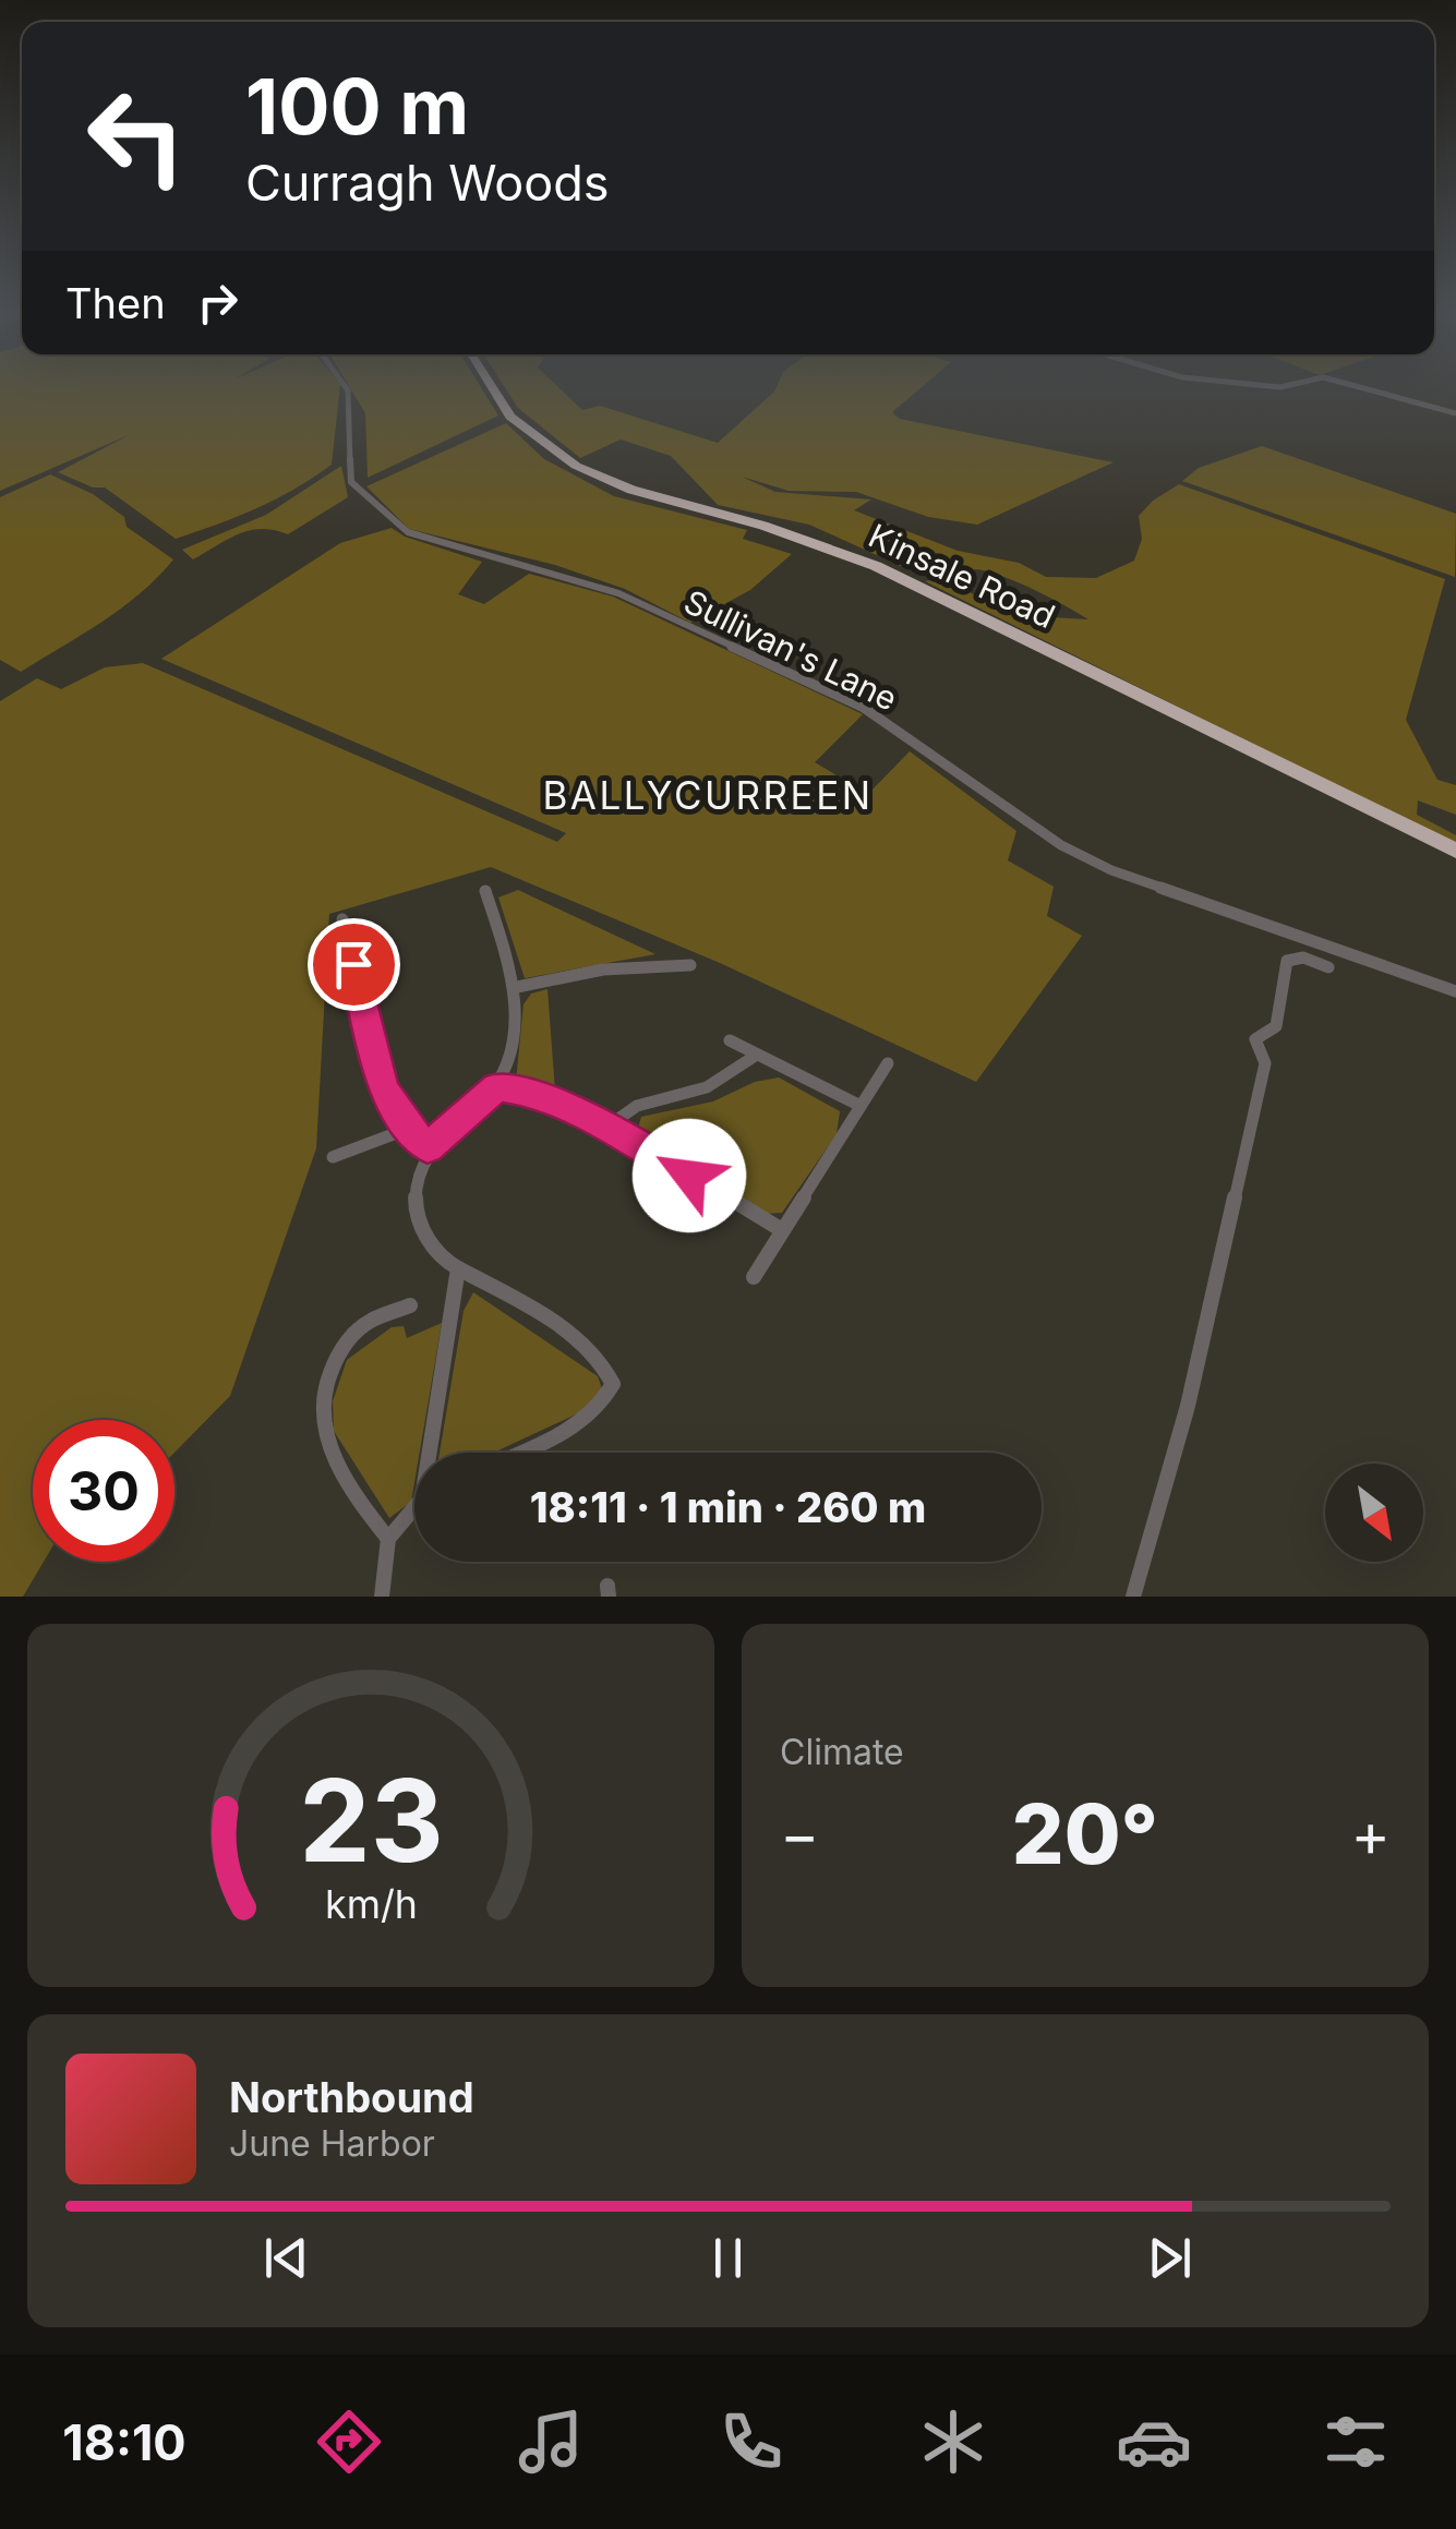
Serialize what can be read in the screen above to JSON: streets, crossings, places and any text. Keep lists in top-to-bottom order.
{
  "streets": {
    "highway": ["Kinsale Road"],
    "street": ["Sullivan's Lane"]
  },
  "districts": ["BALLYCURREEN"],
  "north": "bottom right",
  "page": {
    "turn": ["100 m", "Curragh Woods"],
    "then": "Then",
    "limit": "30",
    "trip": "18:11 · 1 min · 260 m",
    "tile": "Climate",
    "heat": ["−", "20°", "+"],
    "song": ["Northbound", "June Harbor"],
    "tabs": "18:10",
    "gauge": ["23", "km/h"]
  }
}
